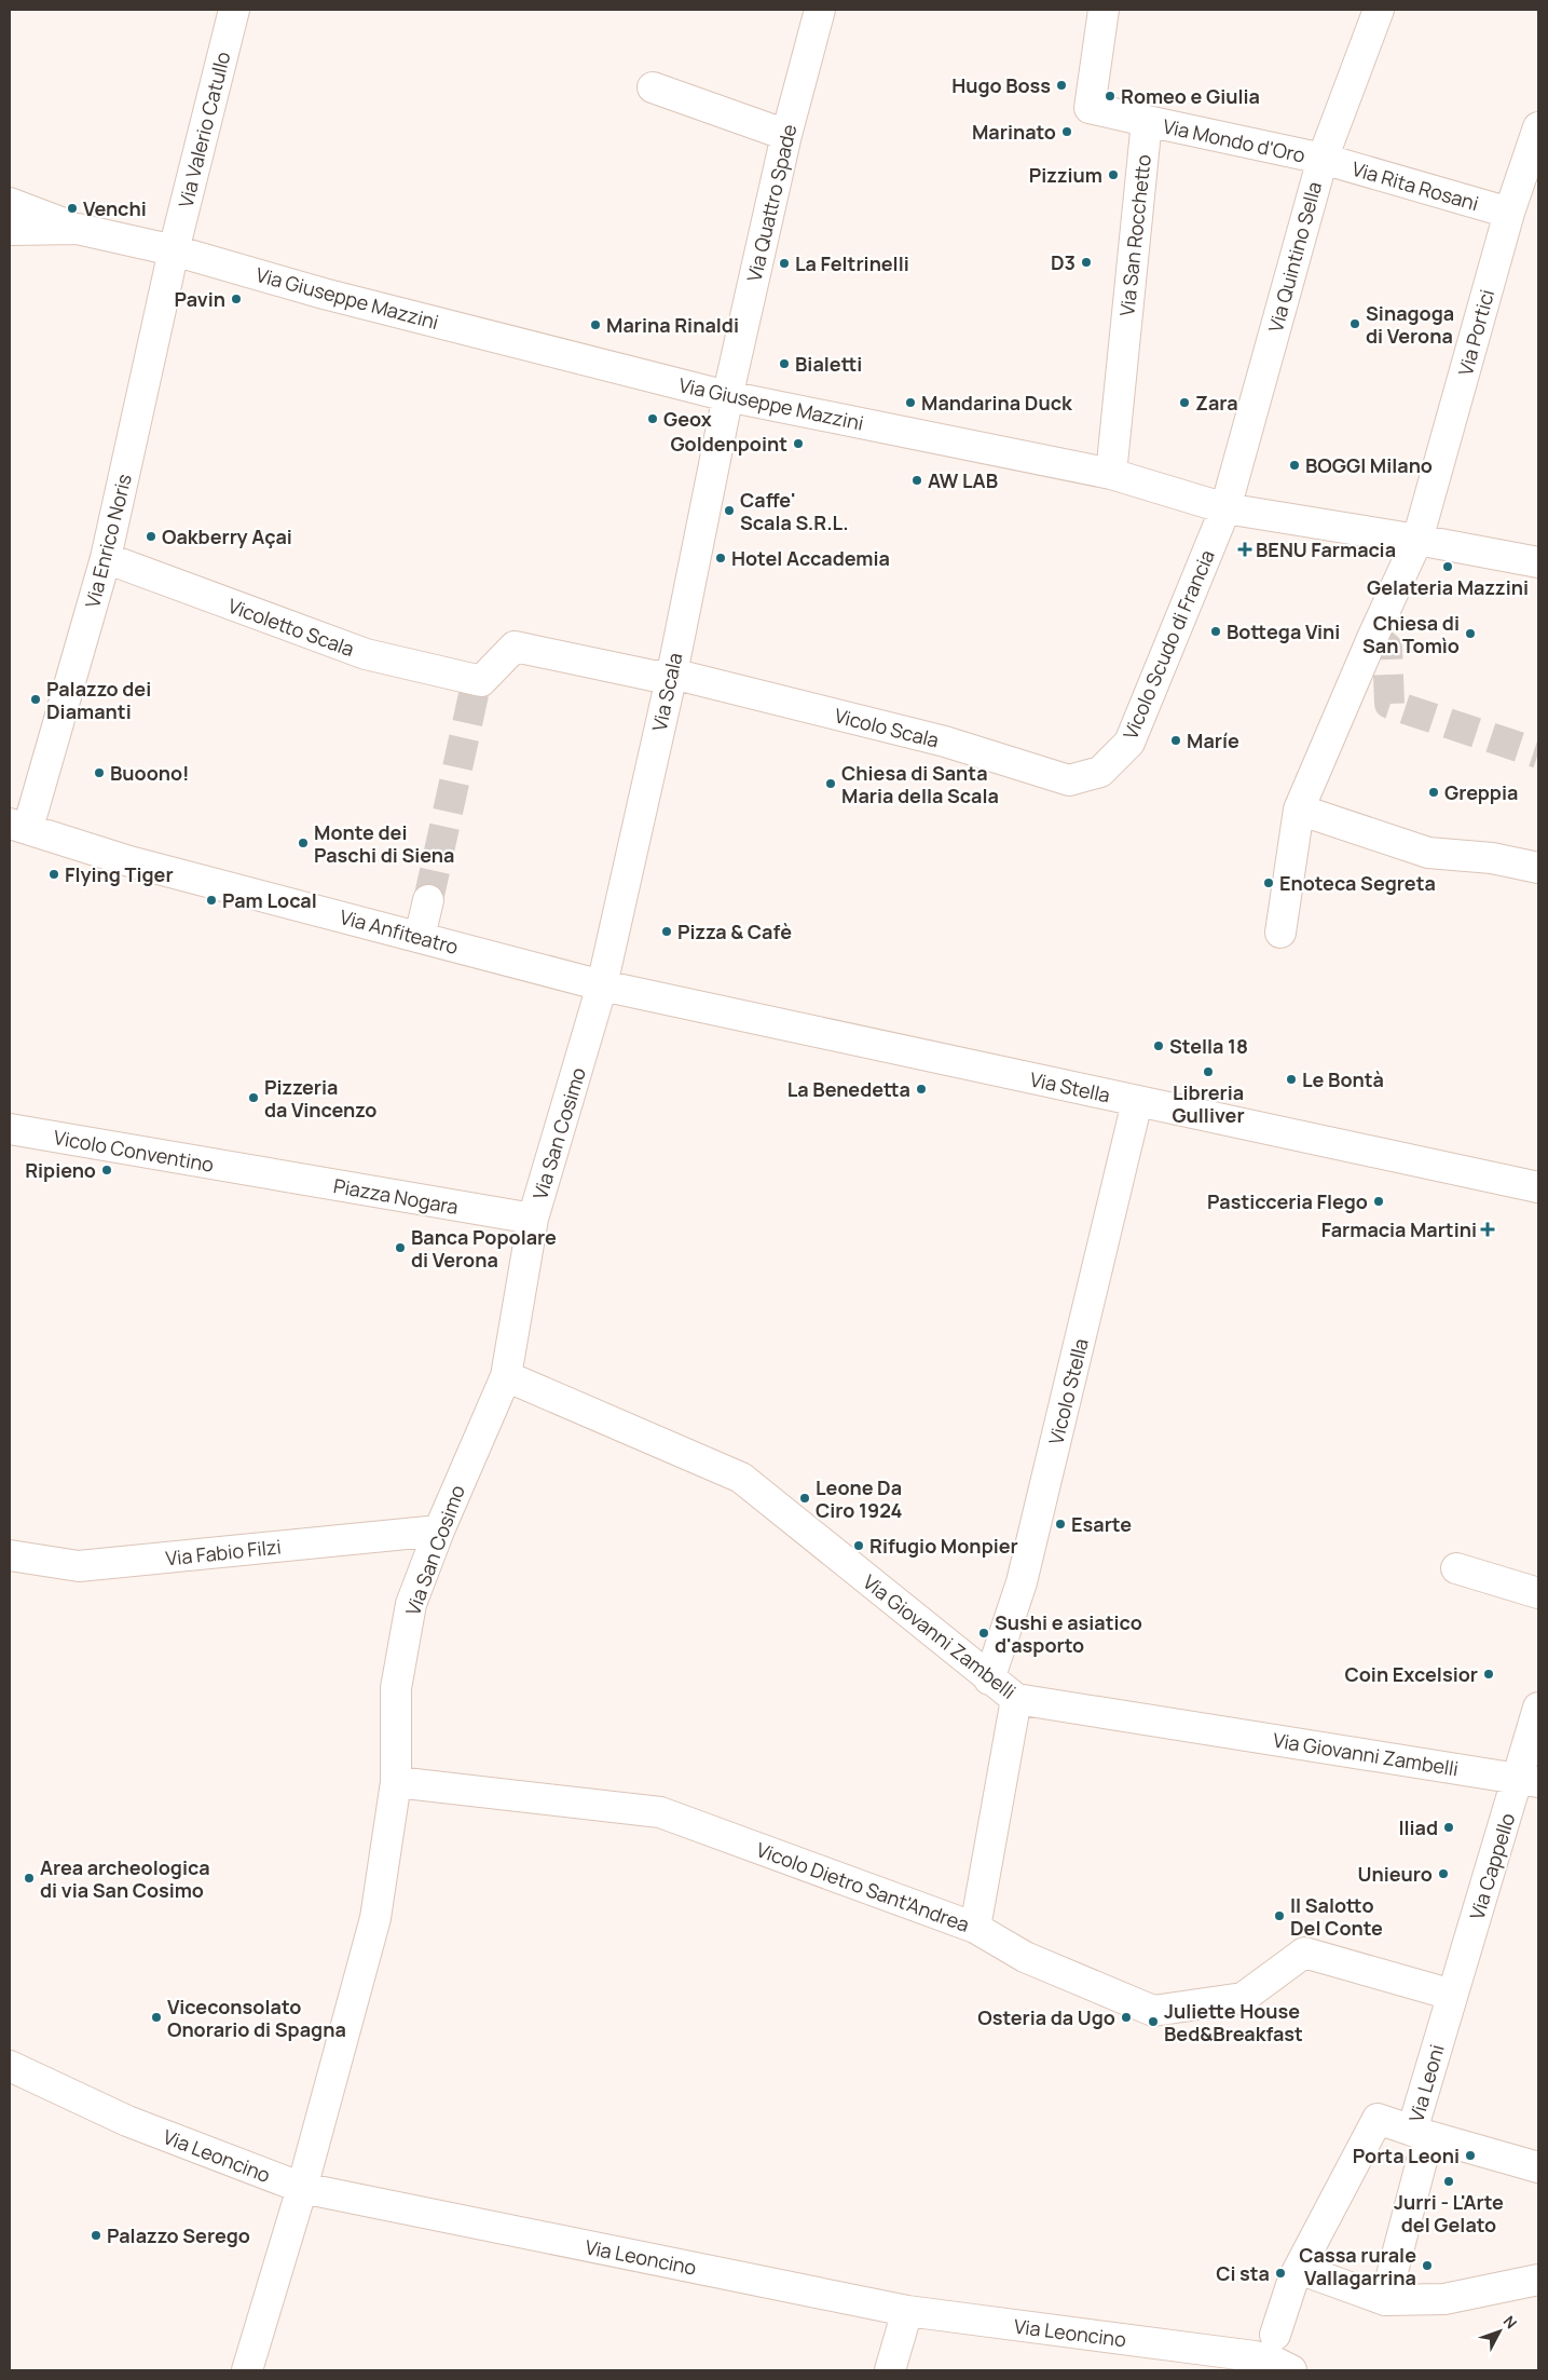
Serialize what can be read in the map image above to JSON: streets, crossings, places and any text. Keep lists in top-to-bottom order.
{
  "streets": {
    "street": [
      "Via Valerio Catullo",
      "Via Mondo d'Oro",
      "Via Rita Rosani",
      "Via Quattro Spade",
      "Via San Rocchetto",
      "Via Quintino Sella",
      "Via Giuseppe Mazzini",
      "Via Portici",
      "Via Enrico Noris",
      "Vicoletto Scala",
      "Vicolo Scudo di Francia",
      "Via Scala",
      "Vicolo Scala",
      "Via Anfiteatro",
      "Via Stella",
      "Via San Cosimo",
      "Vicolo Conventino",
      "Piazza Nogara",
      "Vicolo Stella",
      "Via Fabio Filzi",
      "Via Giovanni Zambelli",
      "Via Cappello",
      "Vicolo Dietro Sant'Andrea",
      "Via Leoni",
      "Via Leoncino"
    ]
  },
  "crossings": [
    ["Via Valerio Catullo", "Via Giuseppe Mazzini"],
    ["Via Valerio Catullo", "Via Enrico Noris"],
    ["Via Mondo d'Oro", "Via Rita Rosani"],
    ["Via Mondo d'Oro", "Via San Rocchetto"],
    ["Via Mondo d'Oro", "Via Quintino Sella"],
    ["Via Rita Rosani", "Via Quintino Sella"],
    ["Via Rita Rosani", "Via Portici"],
    ["Via Quattro Spade", "Via Giuseppe Mazzini"],
    ["Via Quattro Spade", "Via Scala"],
    ["Via San Rocchetto", "Via Giuseppe Mazzini"],
    ["Via Quintino Sella", "Via Giuseppe Mazzini"],
    ["Via Quintino Sella", "Vicolo Scudo di Francia"],
    ["Via Giuseppe Mazzini", "Via Portici"],
    ["Via Giuseppe Mazzini", "Via Enrico Noris"],
    ["Via Giuseppe Mazzini", "Vicolo Scudo di Francia"],
    ["Via Giuseppe Mazzini", "Via Scala"],
    ["Via Enrico Noris", "Vicoletto Scala"],
    ["Via Enrico Noris", "Via Anfiteatro"],
    ["Vicoletto Scala", "Vicolo Scala"],
    ["Vicolo Scudo di Francia", "Vicolo Scala"],
    ["Via Scala", "Vicolo Scala"],
    ["Via Scala", "Via Anfiteatro"],
    ["Via Scala", "Via Stella"],
    ["Via Scala", "Via San Cosimo"],
    ["Via Anfiteatro", "Via Stella"],
    ["Via Anfiteatro", "Via San Cosimo"],
    ["Via Stella", "Via San Cosimo"],
    ["Via Stella", "Vicolo Stella"],
    ["Via San Cosimo", "Piazza Nogara"],
    ["Via San Cosimo", "Via Fabio Filzi"],
    ["Via San Cosimo", "Via Giovanni Zambelli"],
    ["Via San Cosimo", "Vicolo Dietro Sant'Andrea"],
    ["Via San Cosimo", "Via Leoncino"],
    ["Vicolo Conventino", "Piazza Nogara"],
    ["Vicolo Stella", "Via Giovanni Zambelli"],
    ["Via Giovanni Zambelli", "Via Cappello"],
    ["Via Cappello", "Vicolo Dietro Sant'Andrea"],
    ["Via Cappello", "Via Leoni"]
  ],
  "places": {
    "other": [
      "Hugo Boss",
      "Romeo e Giulia",
      "Marinato",
      "Pizzium",
      "Venchi",
      "D3",
      "La Feltrinelli",
      "Pavin",
      "Sinagoga di Verona",
      "Marina Rinaldi",
      "Bialetti",
      "Mandarina Duck",
      "Zara",
      "Geox",
      "Goldenpoint",
      "BOGGI Milano",
      "AW LAB",
      "Caffe' Scala S.R.L.",
      "Oakberry Açai",
      "Hotel Accademia",
      "Gelateria Mazzini",
      "Bottega Vini",
      "Chiesa di San Tomìo",
      "Palazzo dei Diamanti",
      "Maríe",
      "Buoono!",
      "Chiesa di Santa Maria della Scala",
      "Greppia",
      "Monte dei Paschi di Siena",
      "Flying Tiger",
      "Enoteca Segreta",
      "Pam Local",
      "Pizza & Cafè",
      "Stella 18",
      "Libreria Gulliver",
      "Le Bontà",
      "La Benedetta",
      "Pizzeria da Vincenzo",
      "Ripieno",
      "Pasticceria Flego",
      "Banca Popolare di Verona",
      "Leone Da Ciro 1924",
      "Esarte",
      "Rifugio Monpier",
      "Sushi e asiatico d'asporto",
      "Coin Excelsior",
      "Iliad",
      "Unieuro",
      "Area archeologica di via San Cosimo",
      "Il Salotto Del Conte",
      "Viceconsolato Onorario di Spagna",
      "Osteria da Ugo",
      "Juliette House Bed&Breakfast",
      "Porta Leoni",
      "Jurri - L'Arte del Gelato",
      "Palazzo Serego",
      "Cassa rurale Vallagarrina",
      "Ci sta"
    ],
    "health": ["BENU Farmacia", "Farmacia Martini"]
  },
  "north": "top right"
}
